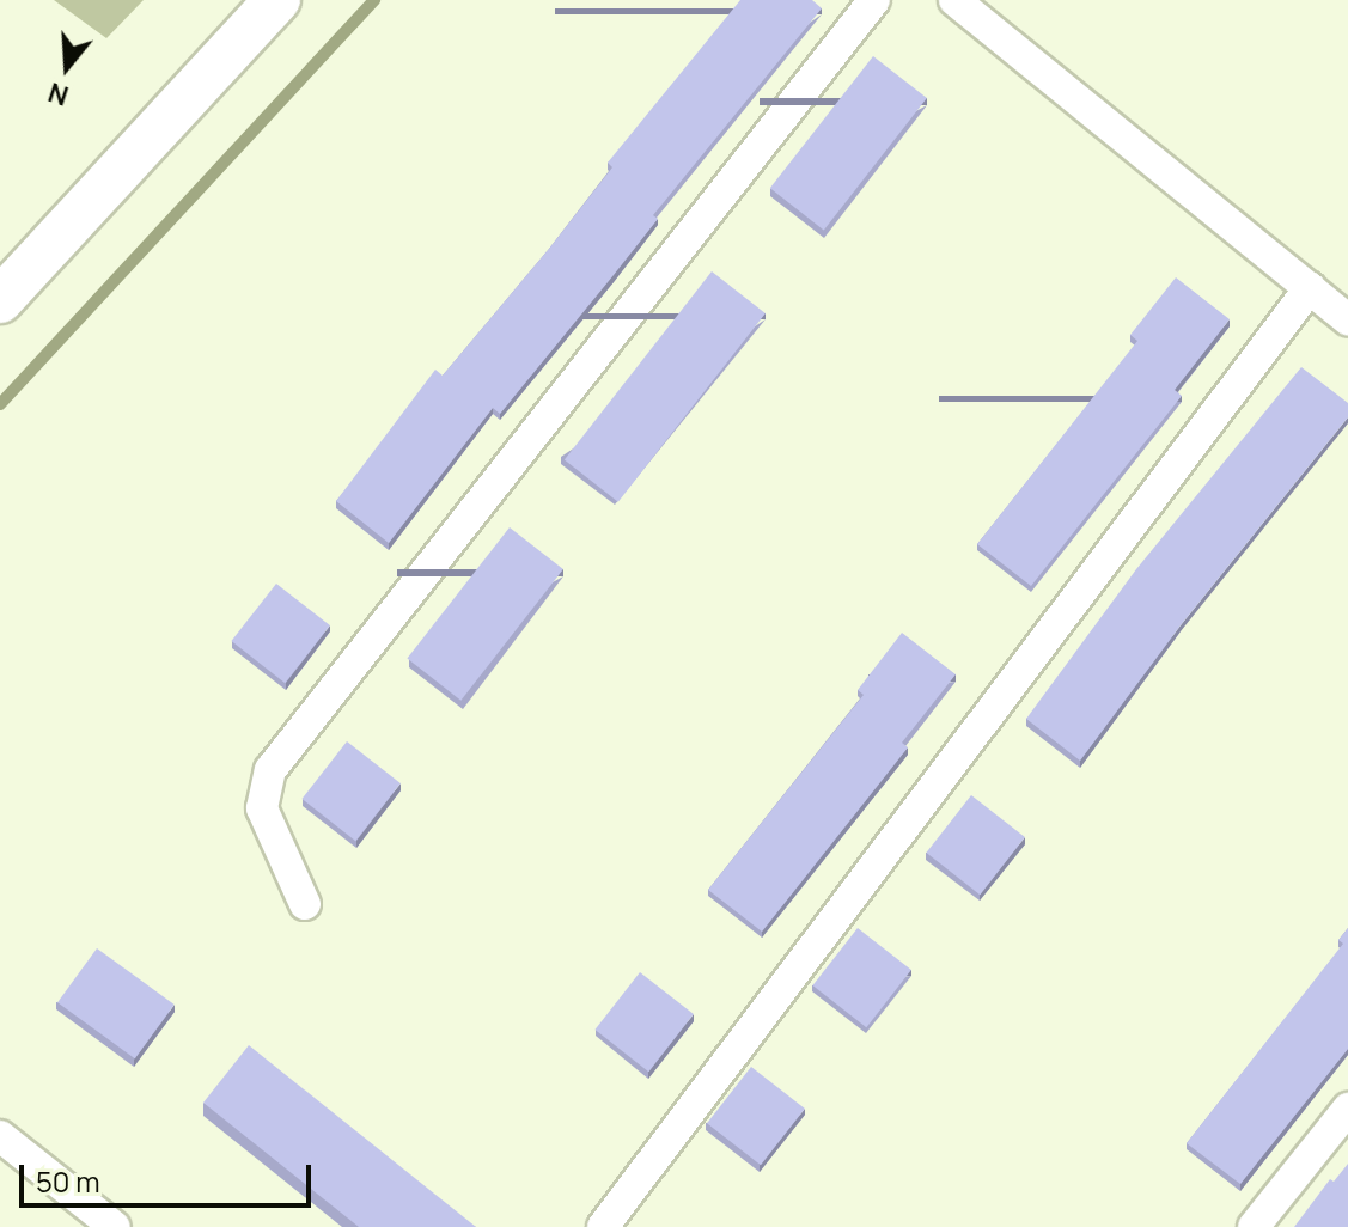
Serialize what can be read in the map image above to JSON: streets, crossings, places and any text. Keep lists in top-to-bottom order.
{
  "scale_bar": "50 m",
  "north": "bottom"
}
